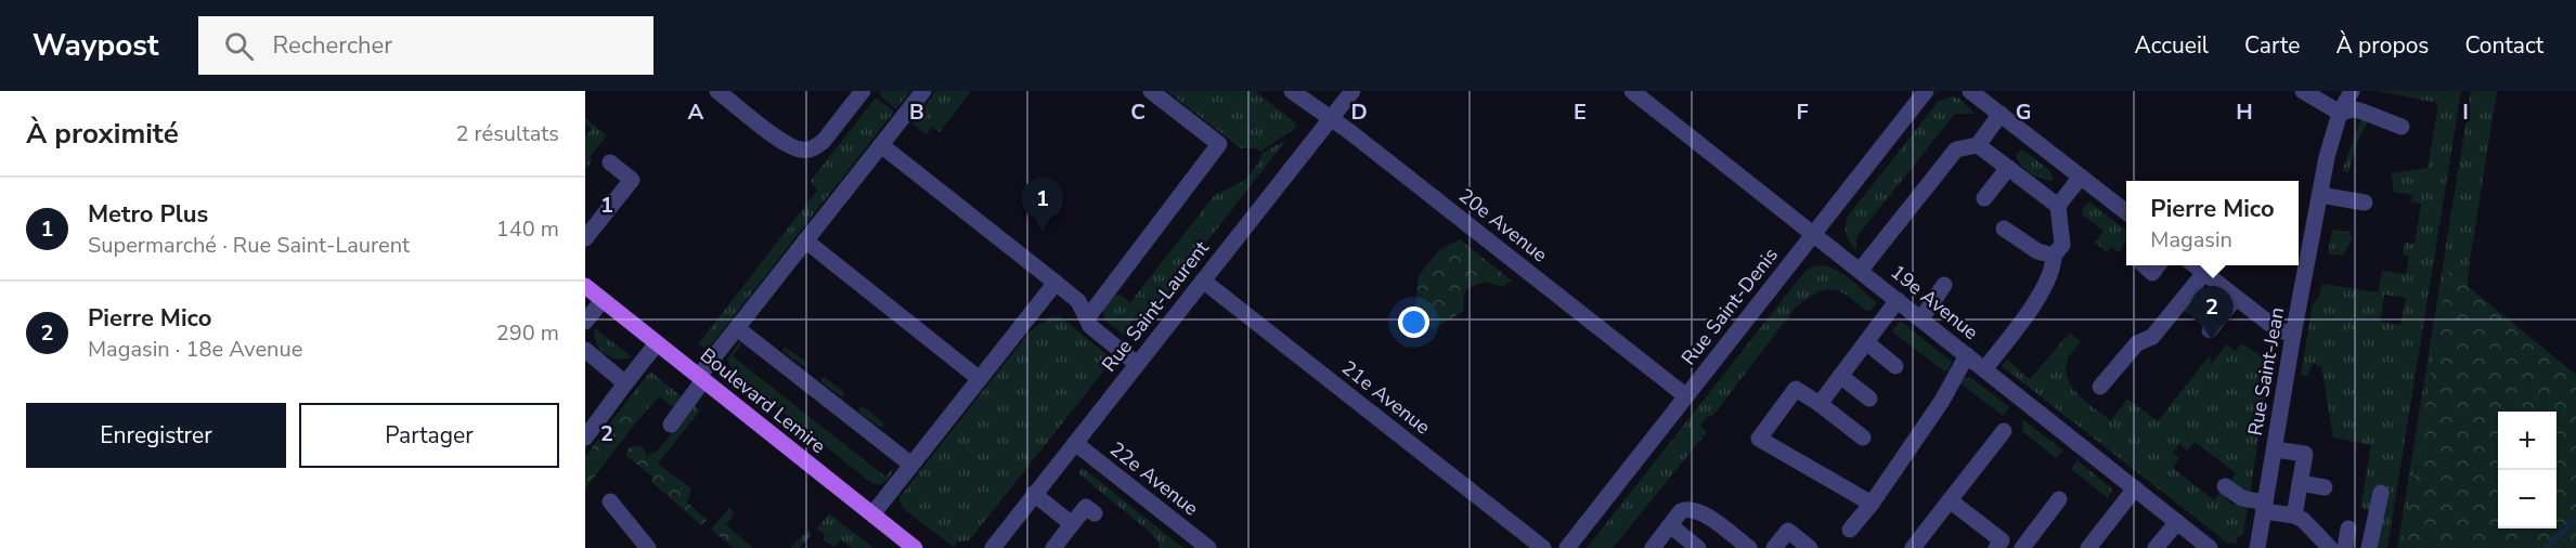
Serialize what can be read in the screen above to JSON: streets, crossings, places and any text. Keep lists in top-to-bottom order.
{
  "streets": {
    "main road": ["Boulevard Lemire"],
    "street": [
      "20e Avenue",
      "19e Avenue",
      "Rue Saint-Laurent",
      "Rue Saint-Denis",
      "Rue Saint-Jean",
      "21e Avenue",
      "22e Avenue"
    ]
  },
  "crossings": [
    ["20e Avenue", "Rue Saint-Laurent"],
    ["20e Avenue", "Rue Saint-Denis"],
    ["19e Avenue", "Rue Saint-Denis"],
    ["Rue Saint-Laurent", "21e Avenue"],
    ["Rue Saint-Laurent", "22e Avenue"]
  ],
  "page": {
    "header": "Waypost",
    "search": "Rechercher",
    "nav": [
      "Accueil",
      "Carte",
      "À propos",
      "Contact"
    ],
    "heading": ["À proximité", "2 résultats"],
    "list": [
      {
        "mark": "1",
        "name": "Metro Plus",
        "note": "Supermarché · Rue Saint-Laurent",
        "value": "140 m"
      },
      {
        "mark": "2",
        "name": "Pierre Mico",
        "note": "Magasin · 18e Avenue",
        "value": "290 m"
      }
    ],
    "pins": ["1", "2"],
    "popup": ["Pierre Mico", "Magasin"],
    "buttons": ["Enregistrer", "Partager"],
    "map_buttons": ["+", "−"]
  },
  "grid": {
    "columns": [
      "A",
      "B",
      "C",
      "D",
      "E",
      "F",
      "G",
      "H",
      "I"
    ],
    "rows": ["1", "2"]
  }
}
